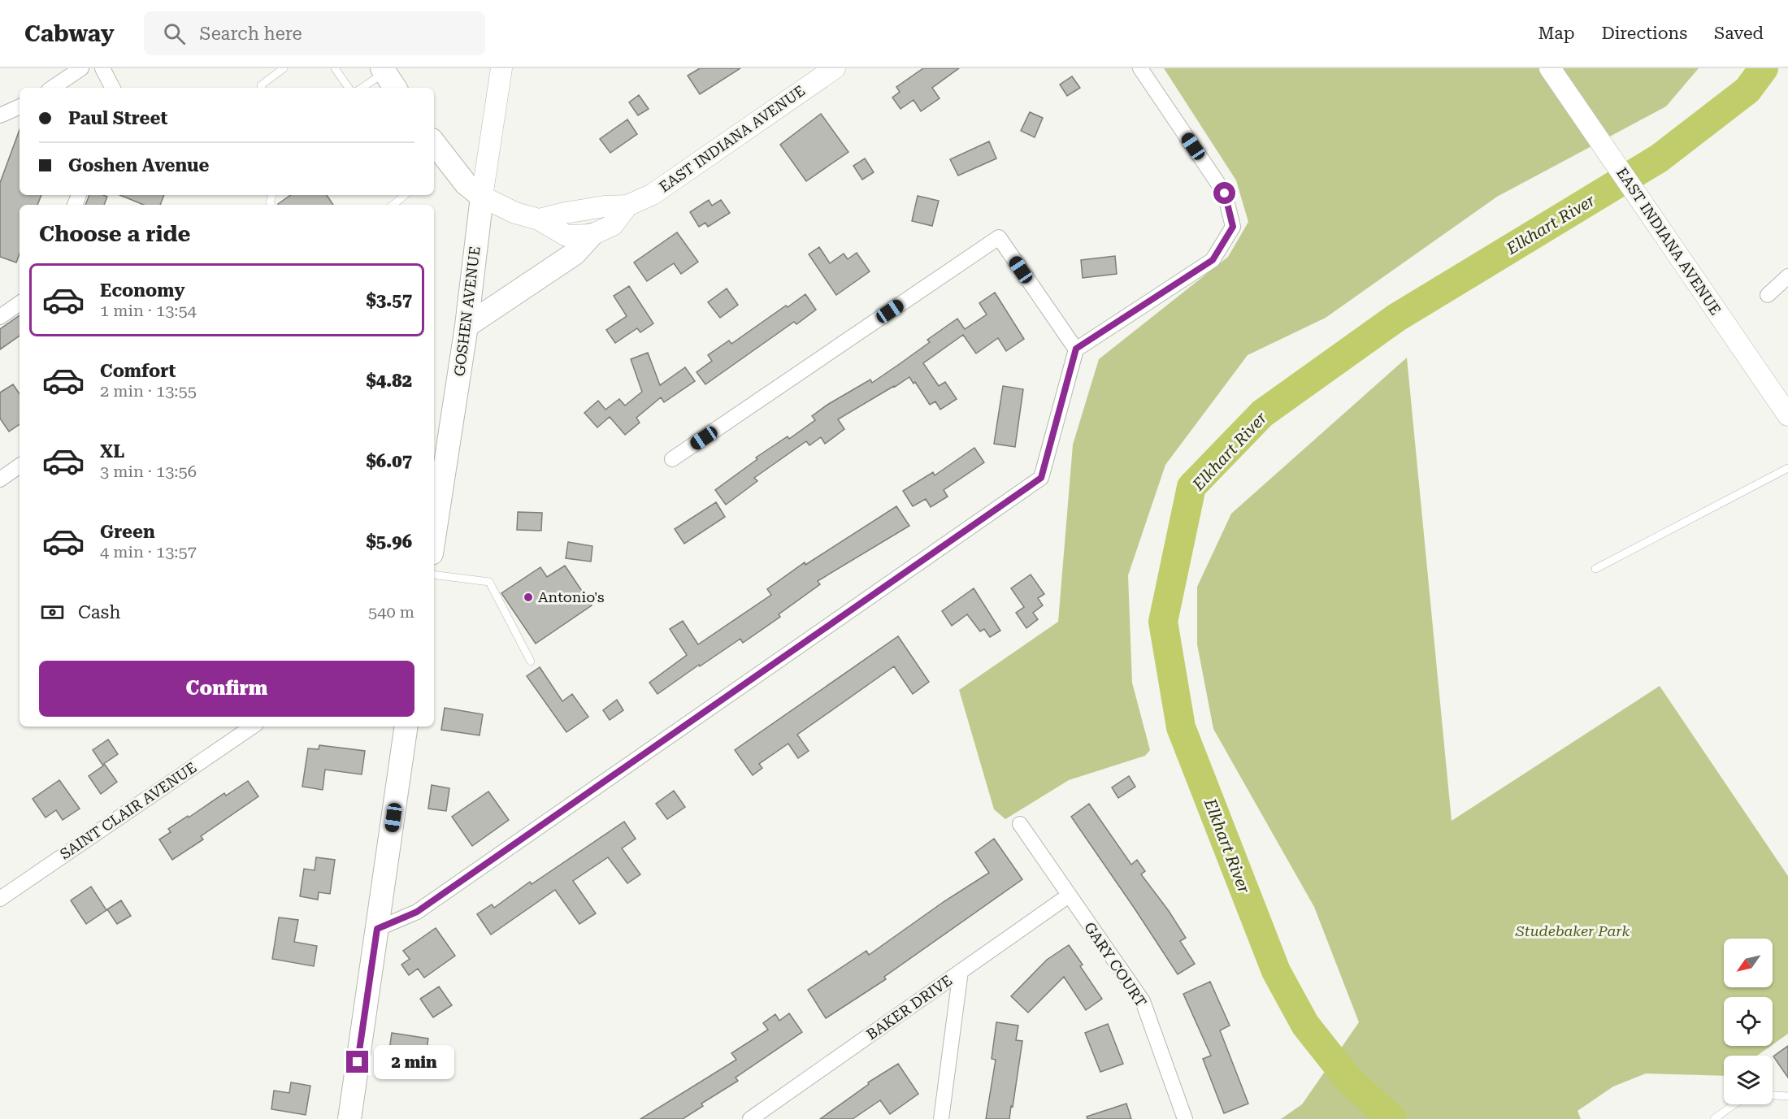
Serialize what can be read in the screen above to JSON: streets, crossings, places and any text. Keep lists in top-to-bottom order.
{
  "streets": {
    "main road": ["GOSHEN AVENUE"],
    "street": [
      "EAST INDIANA AVENUE",
      "SAINT CLAIR AVENUE",
      "GARY COURT",
      "BAKER DRIVE"
    ]
  },
  "crossings": [
    ["EAST INDIANA AVENUE", "GOSHEN AVENUE"],
    ["GARY COURT", "BAKER DRIVE"]
  ],
  "water": ["Elkhart River"],
  "parks": ["Studebaker Park"],
  "places": ["Antonio's"],
  "north": "bottom left",
  "page": {
    "header": "Cabway",
    "search": "Search here",
    "nav": ["Map", "Directions", "Saved"],
    "banner": ["Paul Street", "Goshen Avenue"],
    "heading": "Choose a ride",
    "list": [
      {
        "name": "Economy",
        "note": "1 min · 13:54",
        "value": "$3.57"
      },
      {
        "name": "Comfort",
        "note": "2 min · 13:55",
        "value": "$4.82"
      },
      {
        "name": "XL",
        "note": "3 min · 13:56",
        "value": "$6.07"
      },
      {
        "name": "Green",
        "note": "4 min · 13:57",
        "value": "$5.96"
      }
    ],
    "pay": ["Cash", "540 m"],
    "buttons": "Confirm",
    "bubble": "2 min"
  }
}
